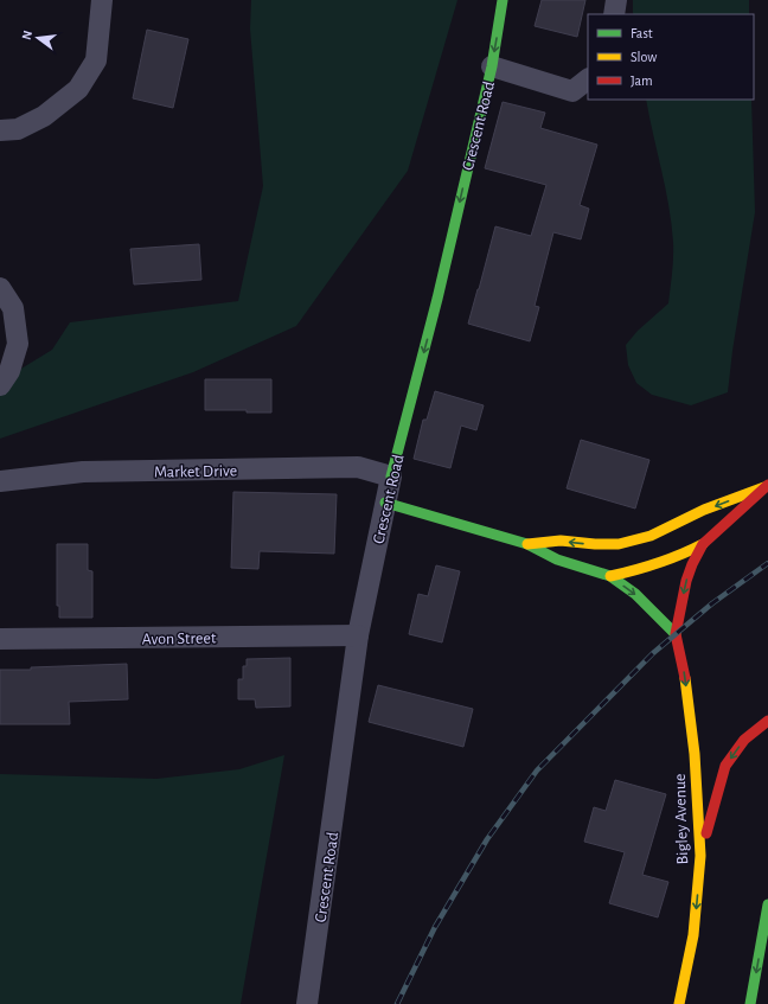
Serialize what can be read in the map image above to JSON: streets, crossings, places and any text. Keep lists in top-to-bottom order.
{
  "streets": {
    "main road": ["Crescent Road", "Bigley Avenue"],
    "street": ["Market Drive", "Avon Street"]
  },
  "crossings": [
    ["Crescent Road", "Market Drive"],
    ["Crescent Road", "Avon Street"]
  ],
  "one_way": ["Crescent Road", "Bigley Avenue"],
  "legend": ["Fast", "Slow", "Jam"],
  "north": "left"
}
